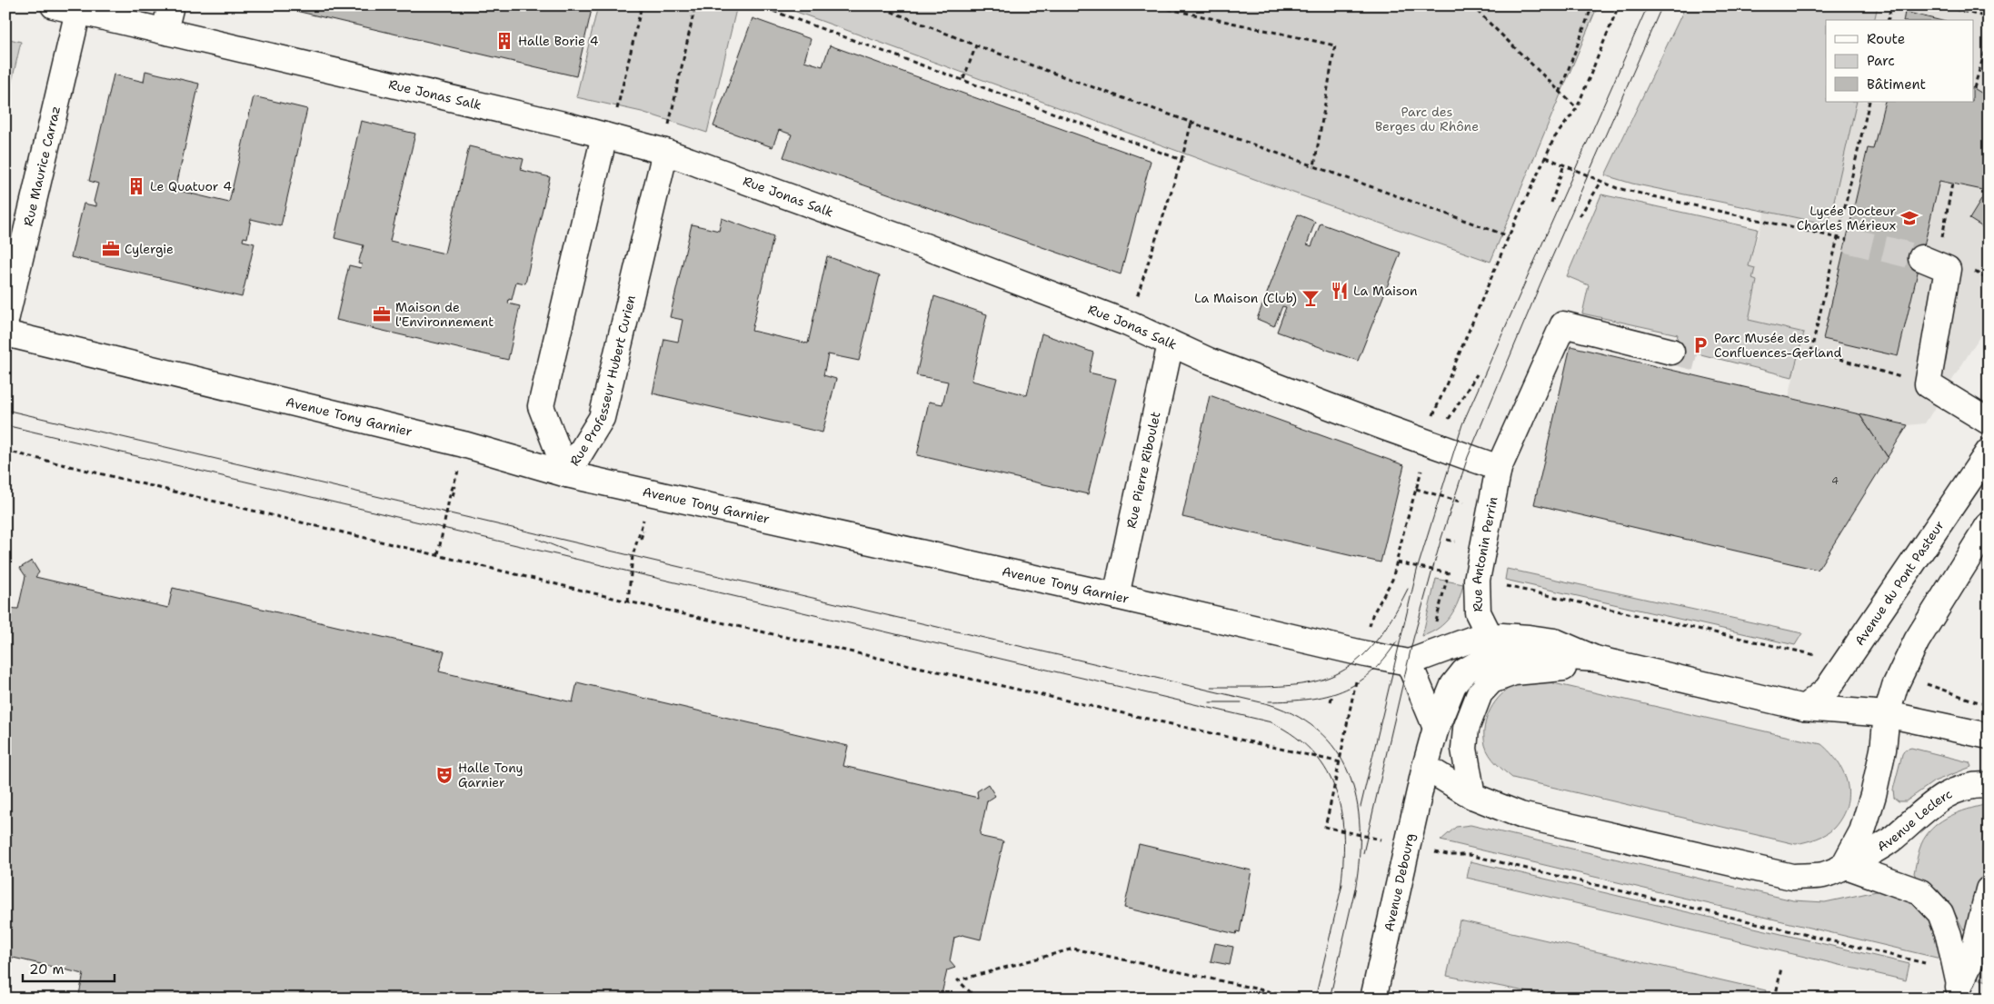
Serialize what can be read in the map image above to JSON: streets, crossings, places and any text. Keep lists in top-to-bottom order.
{
  "streets": {
    "main road": [
      "Rue Jonas Salk",
      "Rue Maurice Carraz",
      "Rue Professeur Hubert Curien",
      "Avenue Tony Garnier",
      "Rue Pierre Riboulet",
      "Rue Antonin Perrin",
      "Avenue du Pont Pasteur",
      "Avenue Leclerc",
      "Avenue Debourg"
    ]
  },
  "crossings": [
    ["Rue Jonas Salk", "Rue Maurice Carraz"],
    ["Rue Jonas Salk", "Rue Professeur Hubert Curien"],
    ["Rue Jonas Salk", "Rue Pierre Riboulet"],
    ["Rue Jonas Salk", "Rue Antonin Perrin"],
    ["Rue Professeur Hubert Curien", "Avenue Tony Garnier"],
    ["Avenue Tony Garnier", "Rue Pierre Riboulet"],
    ["Avenue Leclerc", "Avenue Debourg"]
  ],
  "parks": ["Parc des Berges du Rhône"],
  "places": {
    "building": ["Halle Borie 4", "Le Quatuor 4"],
    "school or university": ["Lycée Docteur Charles Mérieux"],
    "office": ["Cylergie", "Maison de l'Environnement"],
    "restaurant": ["La Maison"],
    "bar": ["La Maison (Club)"],
    "parking": ["Parc Musée des Confluences-Gerland"],
    "theatre": ["Halle Tony Garnier"]
  },
  "house_numbers": ["4"],
  "legend": ["Route", "Parc", "Bâtiment"],
  "scale_bar": "20 m"
}
